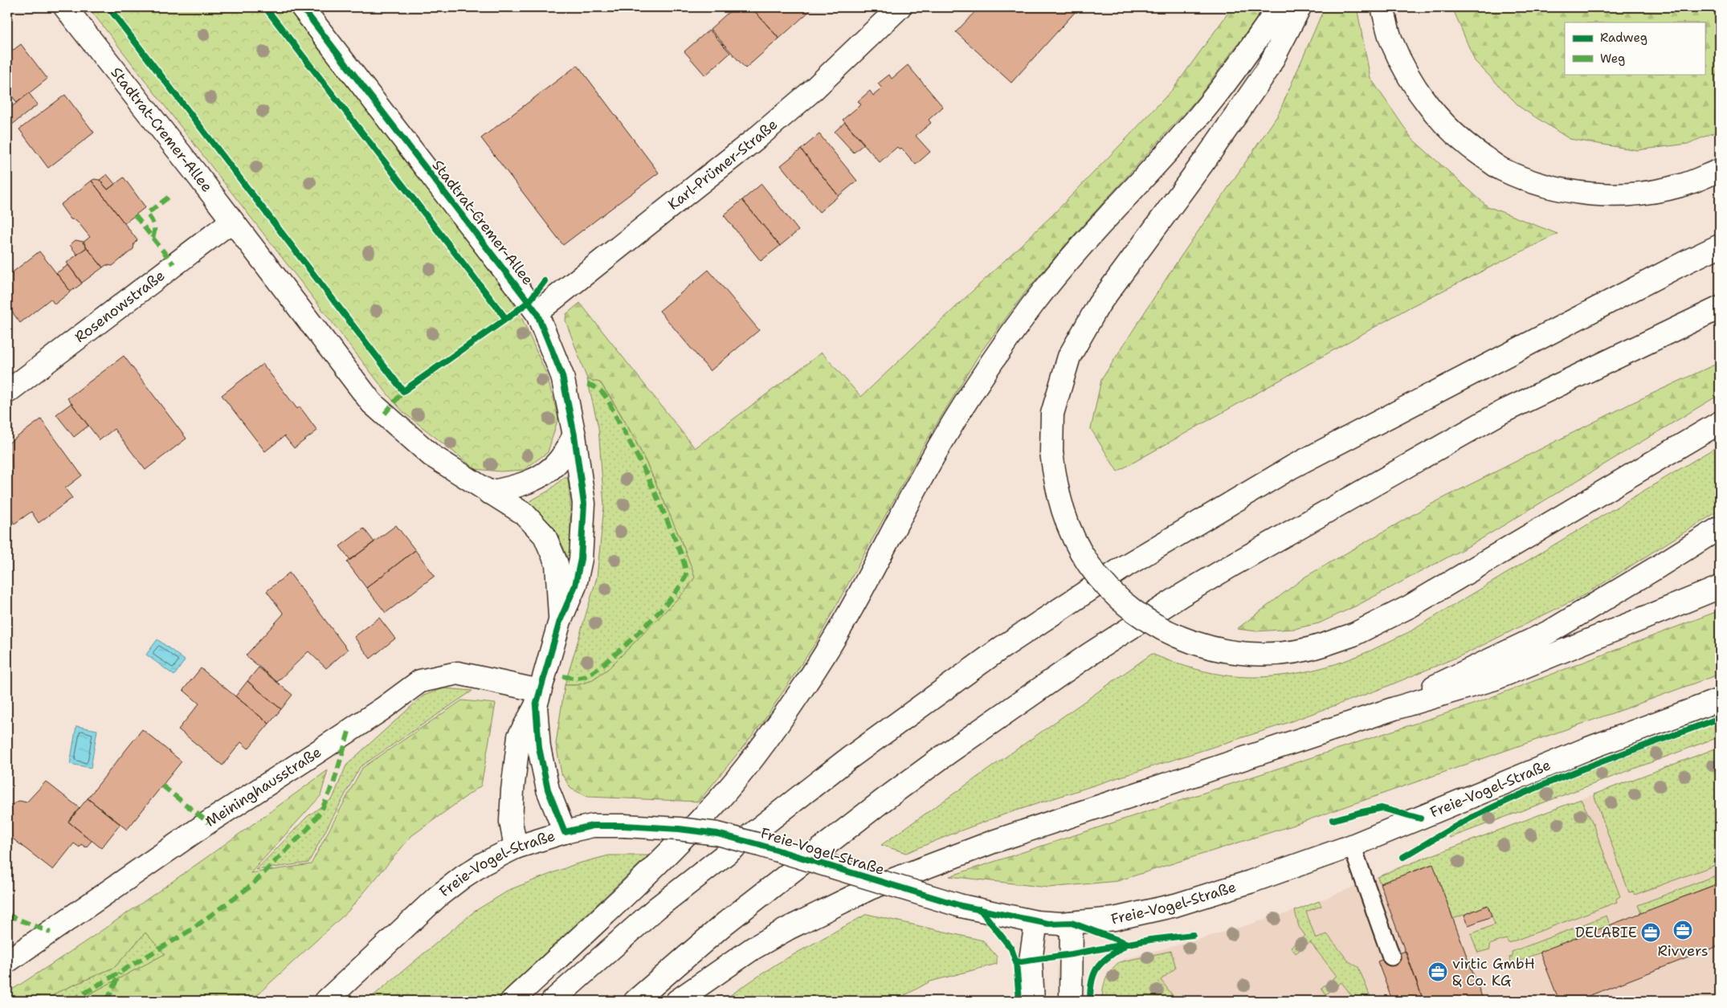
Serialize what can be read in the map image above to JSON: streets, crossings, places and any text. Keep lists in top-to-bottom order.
{
  "streets": {
    "main road": [
      "Stadtrat-Cremer-Allee",
      "Karl-Prümer-Straße",
      "Rosenowstraße",
      "Meininghausstraße",
      "Freie-Vogel-Straße"
    ]
  },
  "crossings": [
    ["Stadtrat-Cremer-Allee", "Karl-Prümer-Straße"],
    ["Stadtrat-Cremer-Allee", "Rosenowstraße"],
    ["Stadtrat-Cremer-Allee", "Meininghausstraße"],
    ["Stadtrat-Cremer-Allee", "Freie-Vogel-Straße"]
  ],
  "places": {
    "office": ["Rivvers", "DELABIE", "virtic GmbH & Co. KG"]
  },
  "legend": ["Radweg", "Weg"]
}
